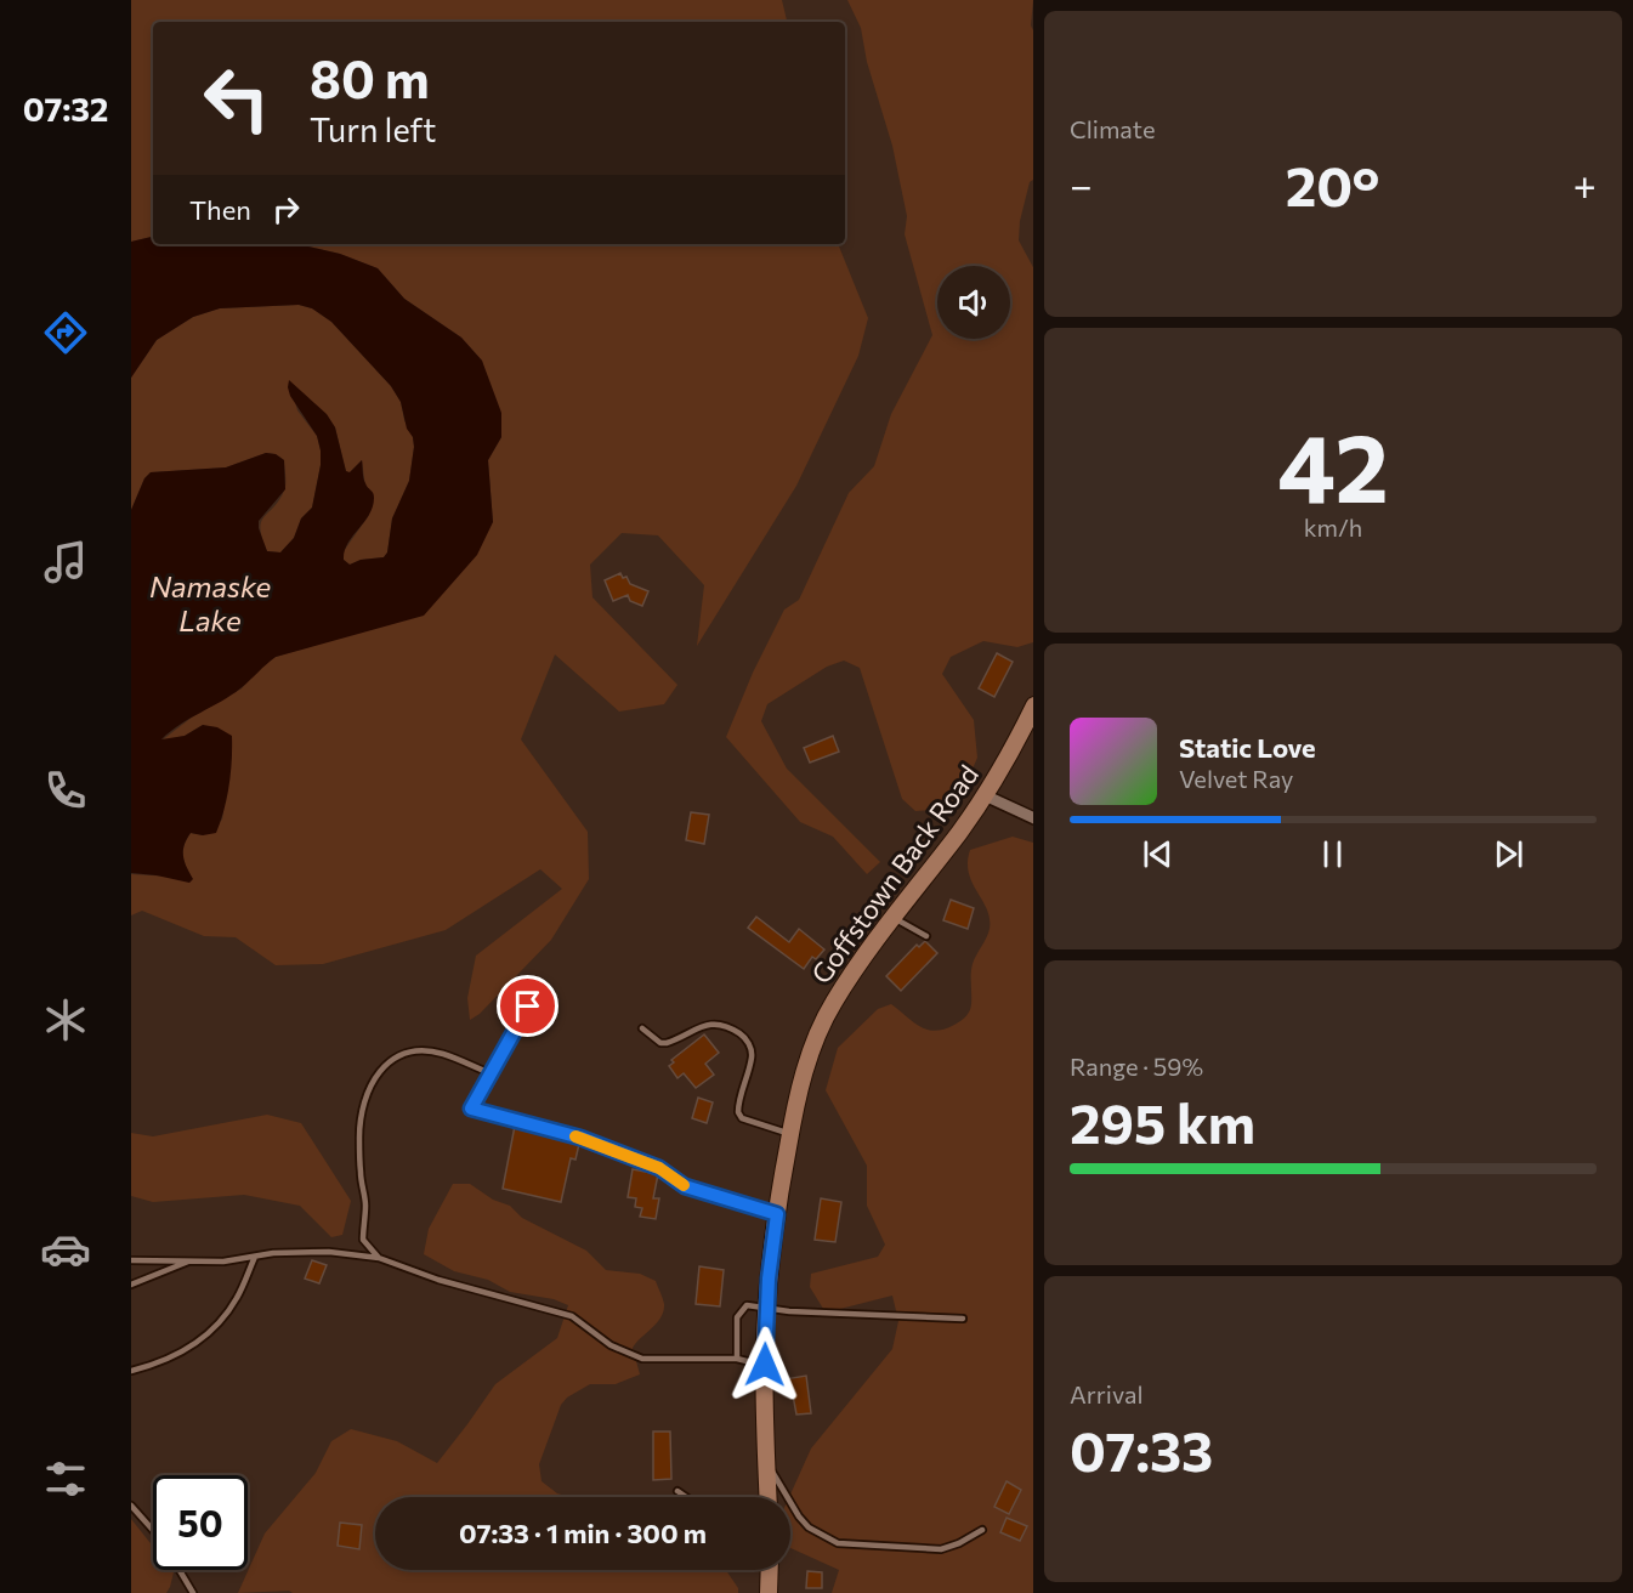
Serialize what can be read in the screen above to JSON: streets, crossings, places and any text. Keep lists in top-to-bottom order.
{
  "streets": {
    "main road": ["Goffstown Back Road"]
  },
  "water": ["Namaske Lake"],
  "page": {
    "tabs": "07:32",
    "tile": [
      "Climate",
      ["42", "km/h"],
      ["Range · 59%", "295 km"],
      ["Arrival", "07:33"]
    ],
    "turn": ["80 m", "Turn left"],
    "heat": ["−", "20°", "+"],
    "then": "Then",
    "song": ["Static Love", "Velvet Ray"],
    "limit": "50",
    "trip": "07:33 · 1 min · 300 m"
  }
}
